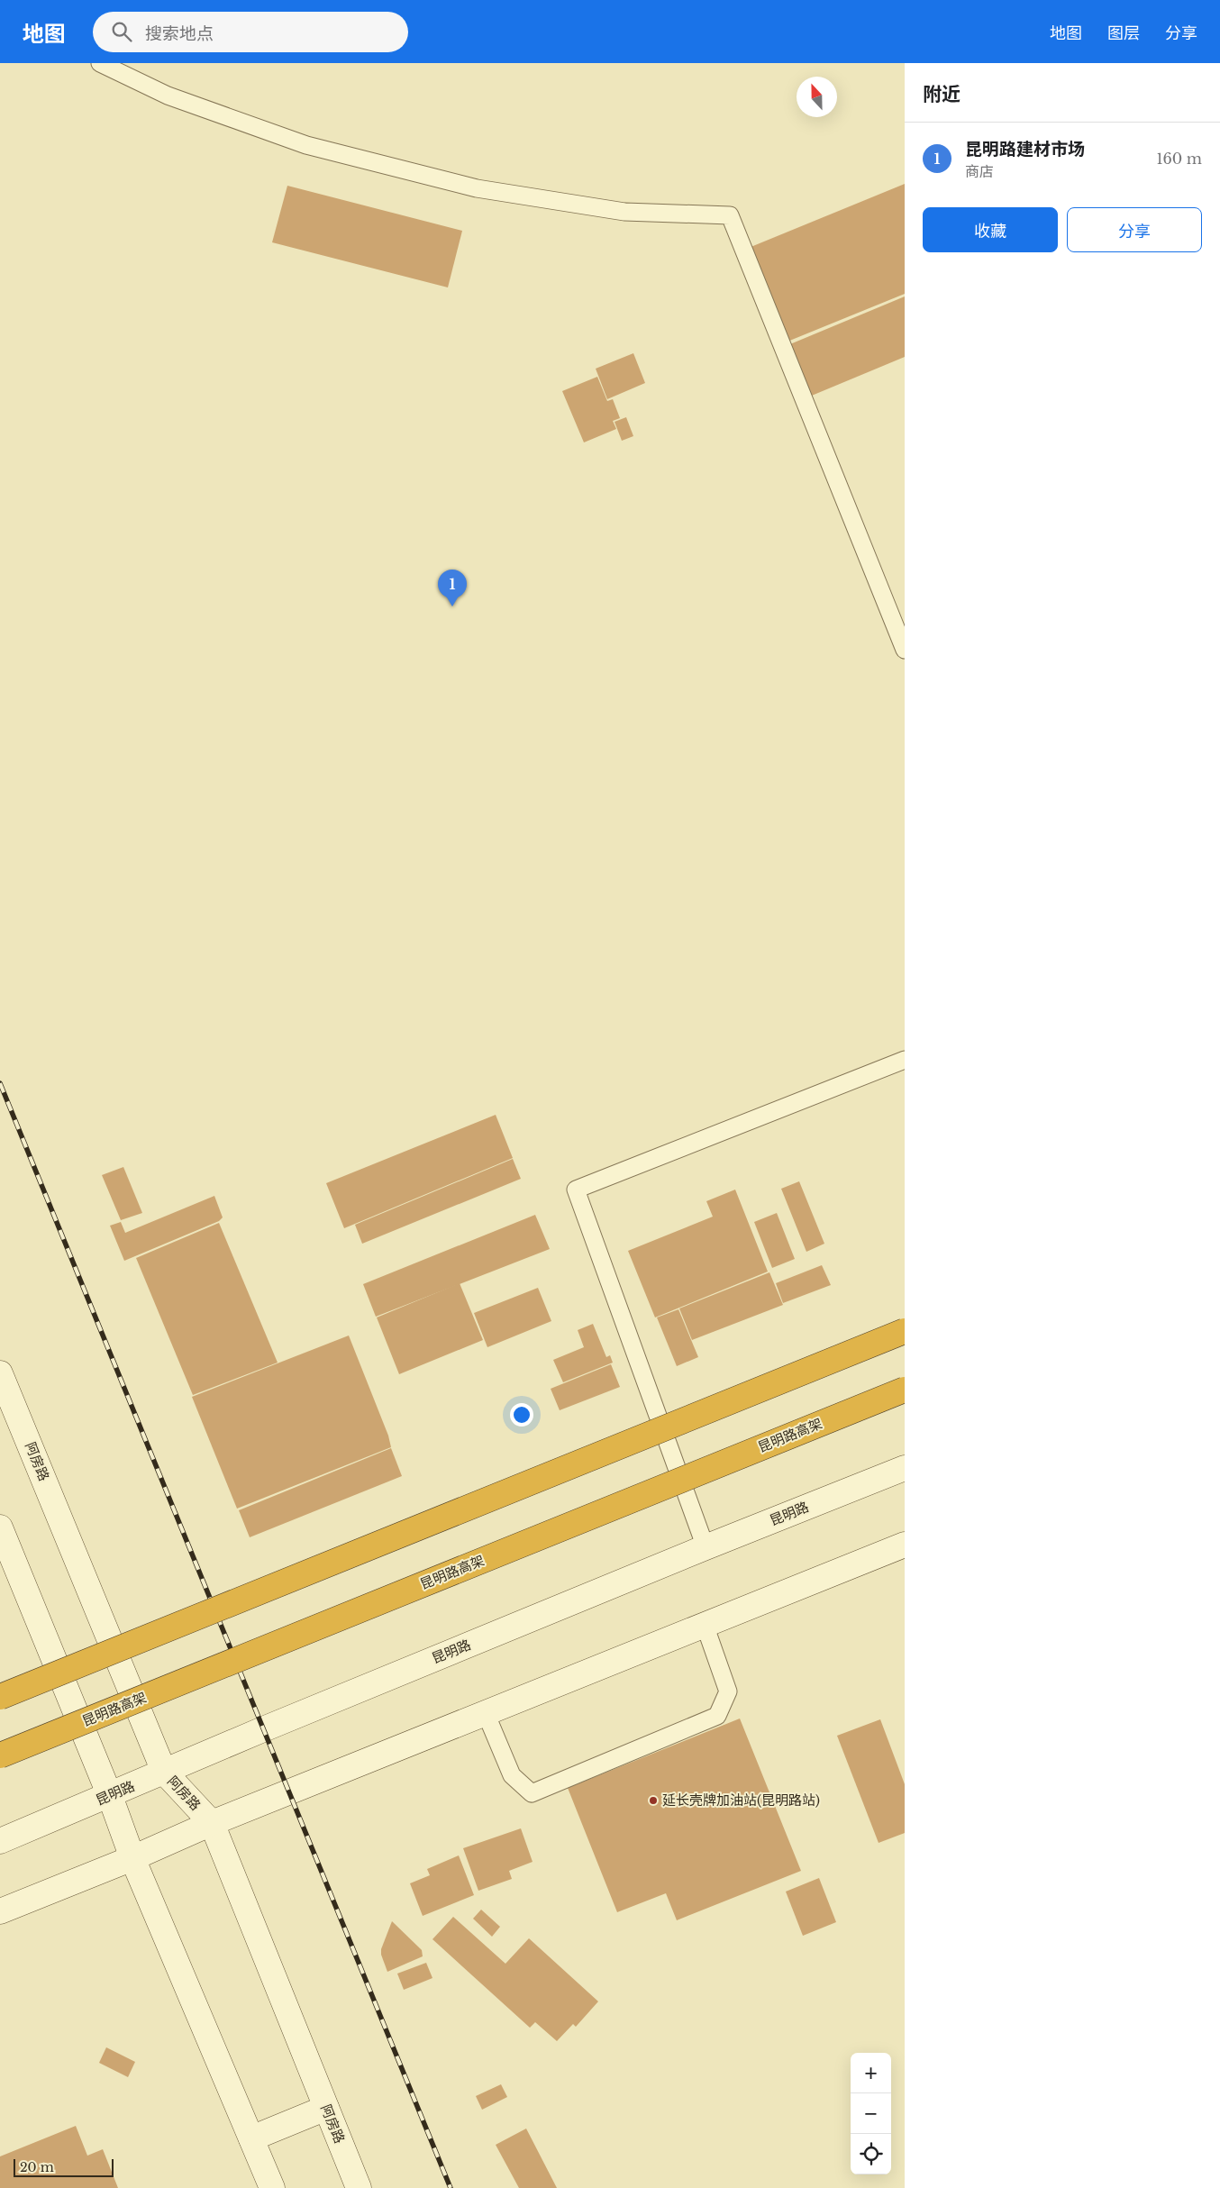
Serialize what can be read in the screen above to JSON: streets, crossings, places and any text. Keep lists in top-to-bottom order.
{
  "streets": {
    "highway": ["昆明路高架"],
    "main road": ["阿房路", "昆明路"]
  },
  "crossings": [
    ["阿房路", "昆明路"]
  ],
  "places": ["延长壳牌加油站(昆明路站)"],
  "scale_bar": "20 m",
  "north": "top",
  "page": {
    "header": "地图",
    "search": "搜索地点",
    "nav": ["地图", "图层", "分享"],
    "heading": "附近",
    "list": [
      {
        "mark": "1",
        "name": "昆明路建材市场",
        "note": "商店",
        "value": "160 m"
      }
    ],
    "buttons": ["收藏", "分享"],
    "pins": "1",
    "map_buttons": ["+", "−"],
    "scale": "20 m"
  }
}
